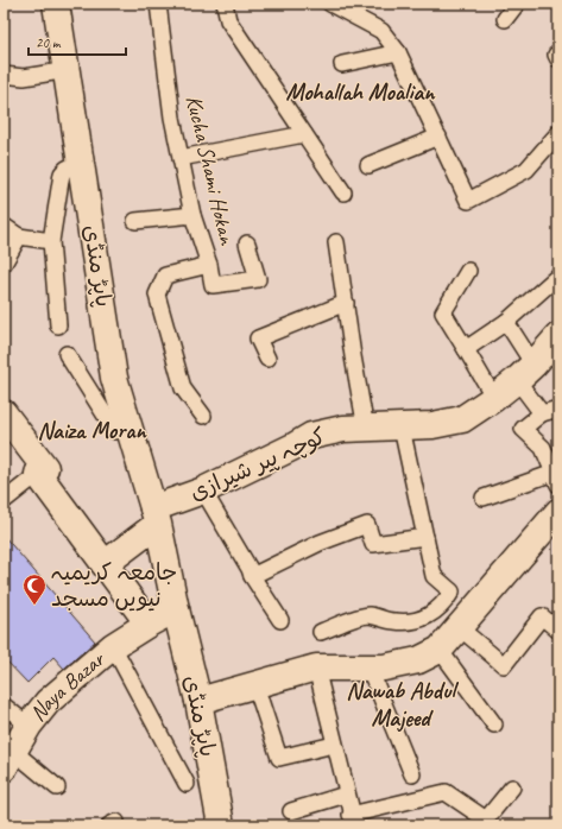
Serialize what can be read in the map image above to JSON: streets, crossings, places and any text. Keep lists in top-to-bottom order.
{
  "streets": {
    "street": ["پاپڑ منڈی", "کوچہ پیر شیرازی", "Naya Bazar"],
    "lane": ["Kucha Shami Hokan"]
  },
  "crossings": [
    ["پاپڑ منڈی", "کوچہ پیر شیرازی"],
    ["پاپڑ منڈی", "Naya Bazar"]
  ],
  "districts": ["Mohallah Moalian", "Naiza Moran", "Nawab Abdul Majeed"],
  "places": {
    "mosque": ["جامعہ کریمیہ نیویں مسجد"]
  },
  "scale_bar": "20 m"
}
